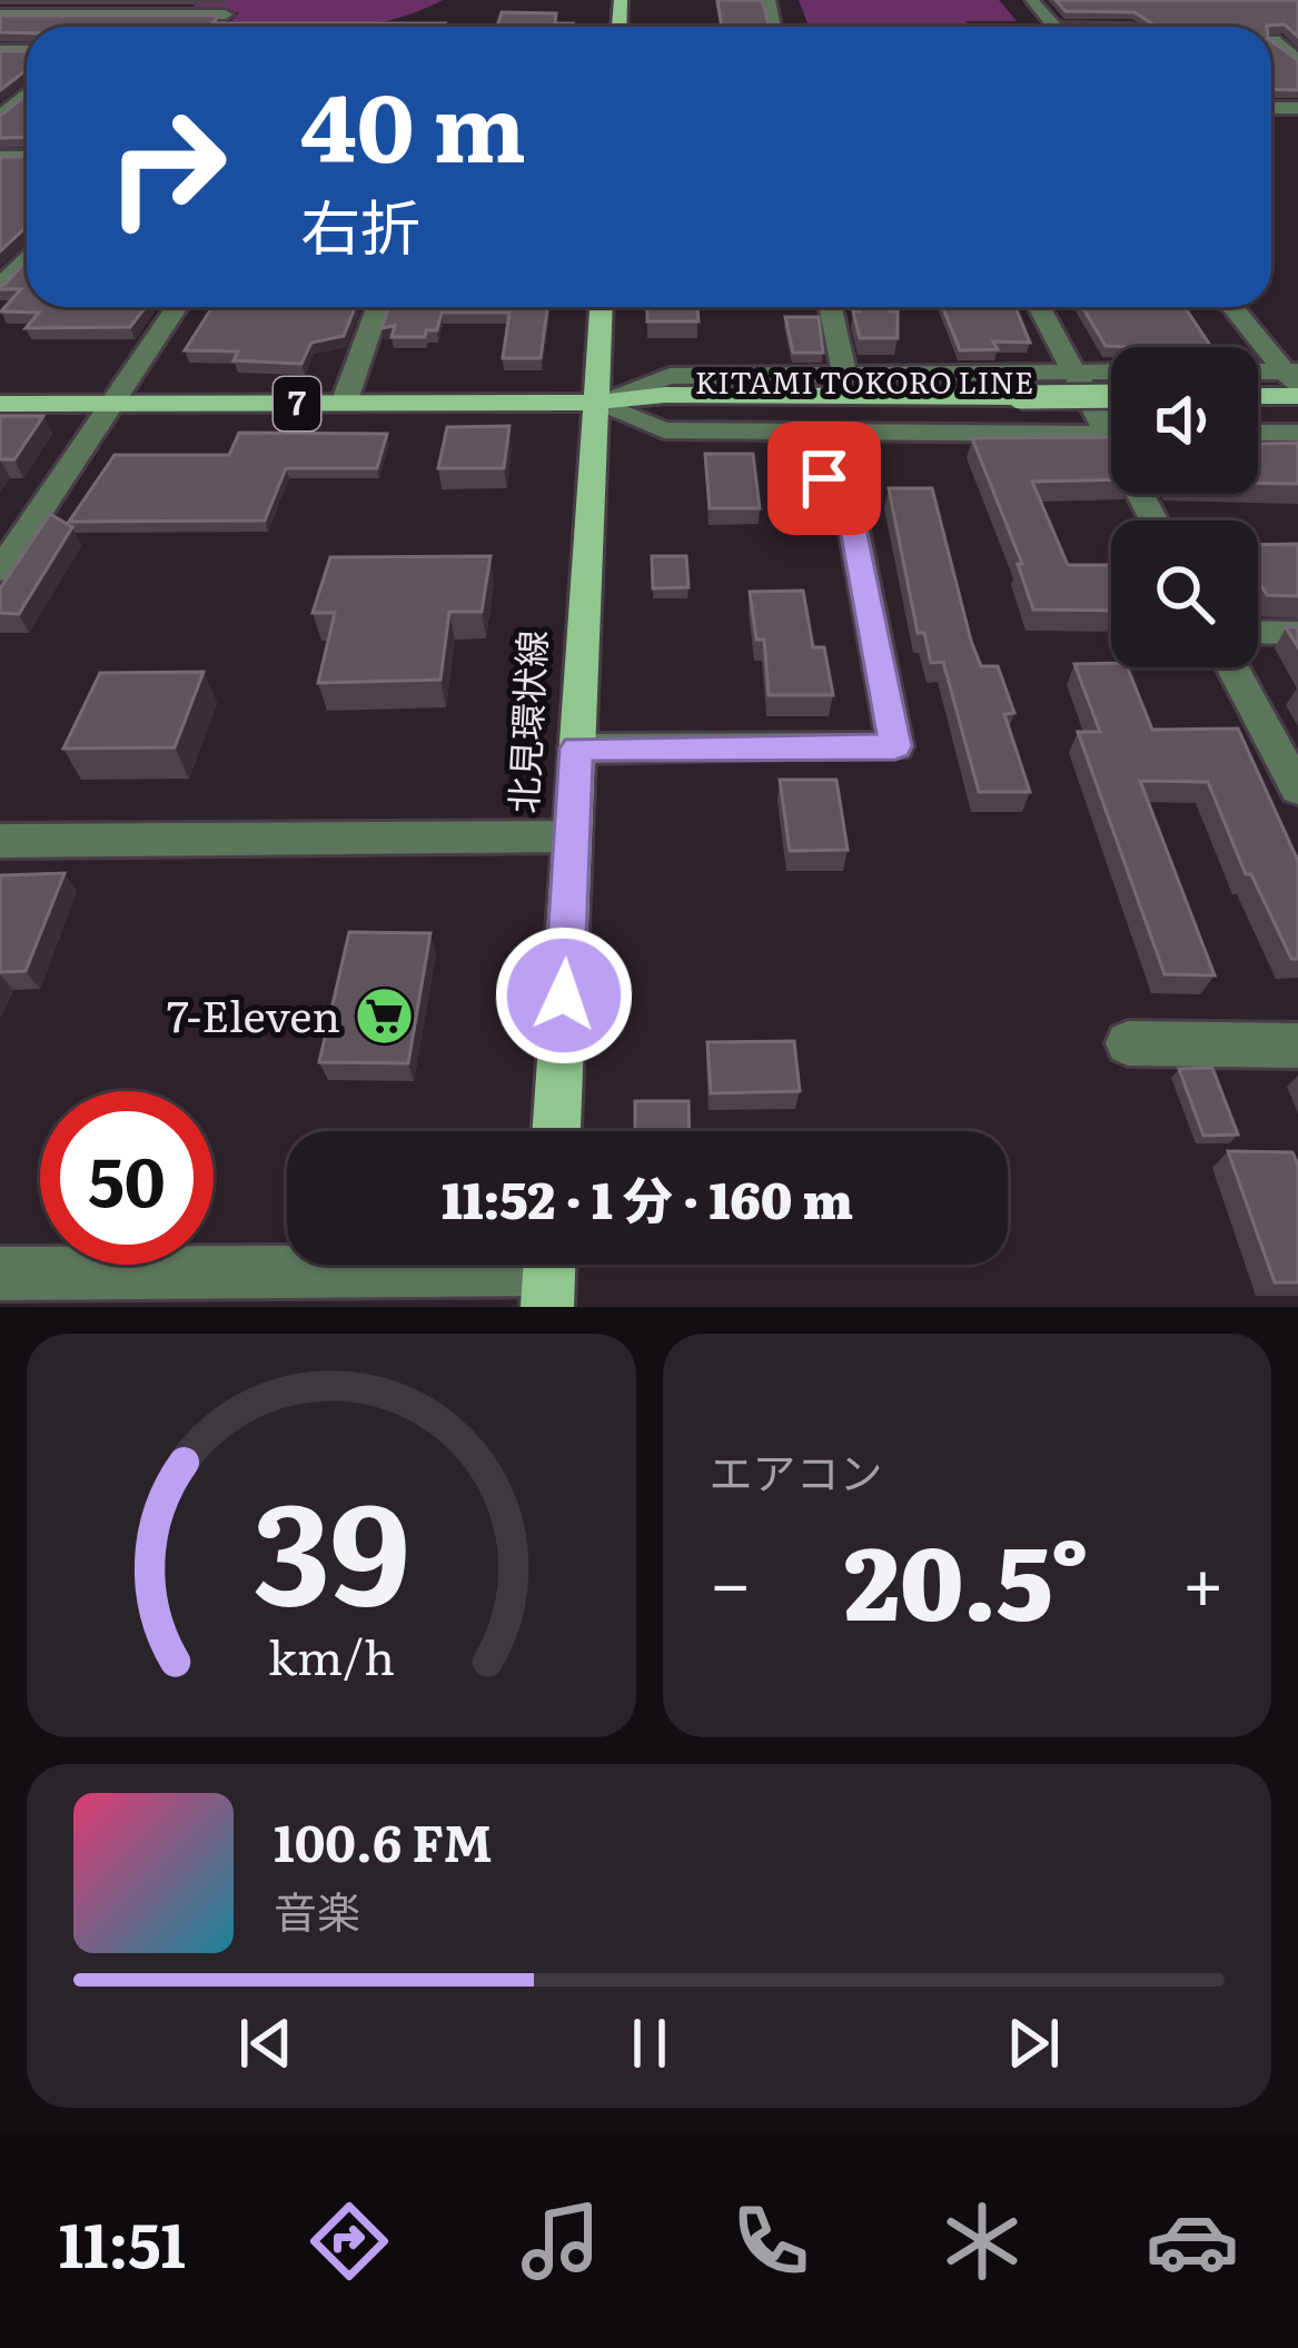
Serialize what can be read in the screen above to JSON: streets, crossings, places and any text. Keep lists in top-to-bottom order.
{
  "streets": {
    "main road": ["KITAMI TOKORO LINE", "7", "北見環状線"]
  },
  "crossings": [
    ["KITAMI TOKORO LINE", "北見環状線"]
  ],
  "places": {
    "supermarket": ["7-Eleven"]
  },
  "page": {
    "turn": ["40 m", "右折"],
    "limit": "50",
    "trip": "11:52 · 1 分 · 160 m",
    "tile": "エアコン",
    "heat": ["−", "20.5°", "+"],
    "song": ["100.6 FM", "音楽"],
    "tabs": "11:51",
    "gauge": ["39", "km/h"]
  }
}
